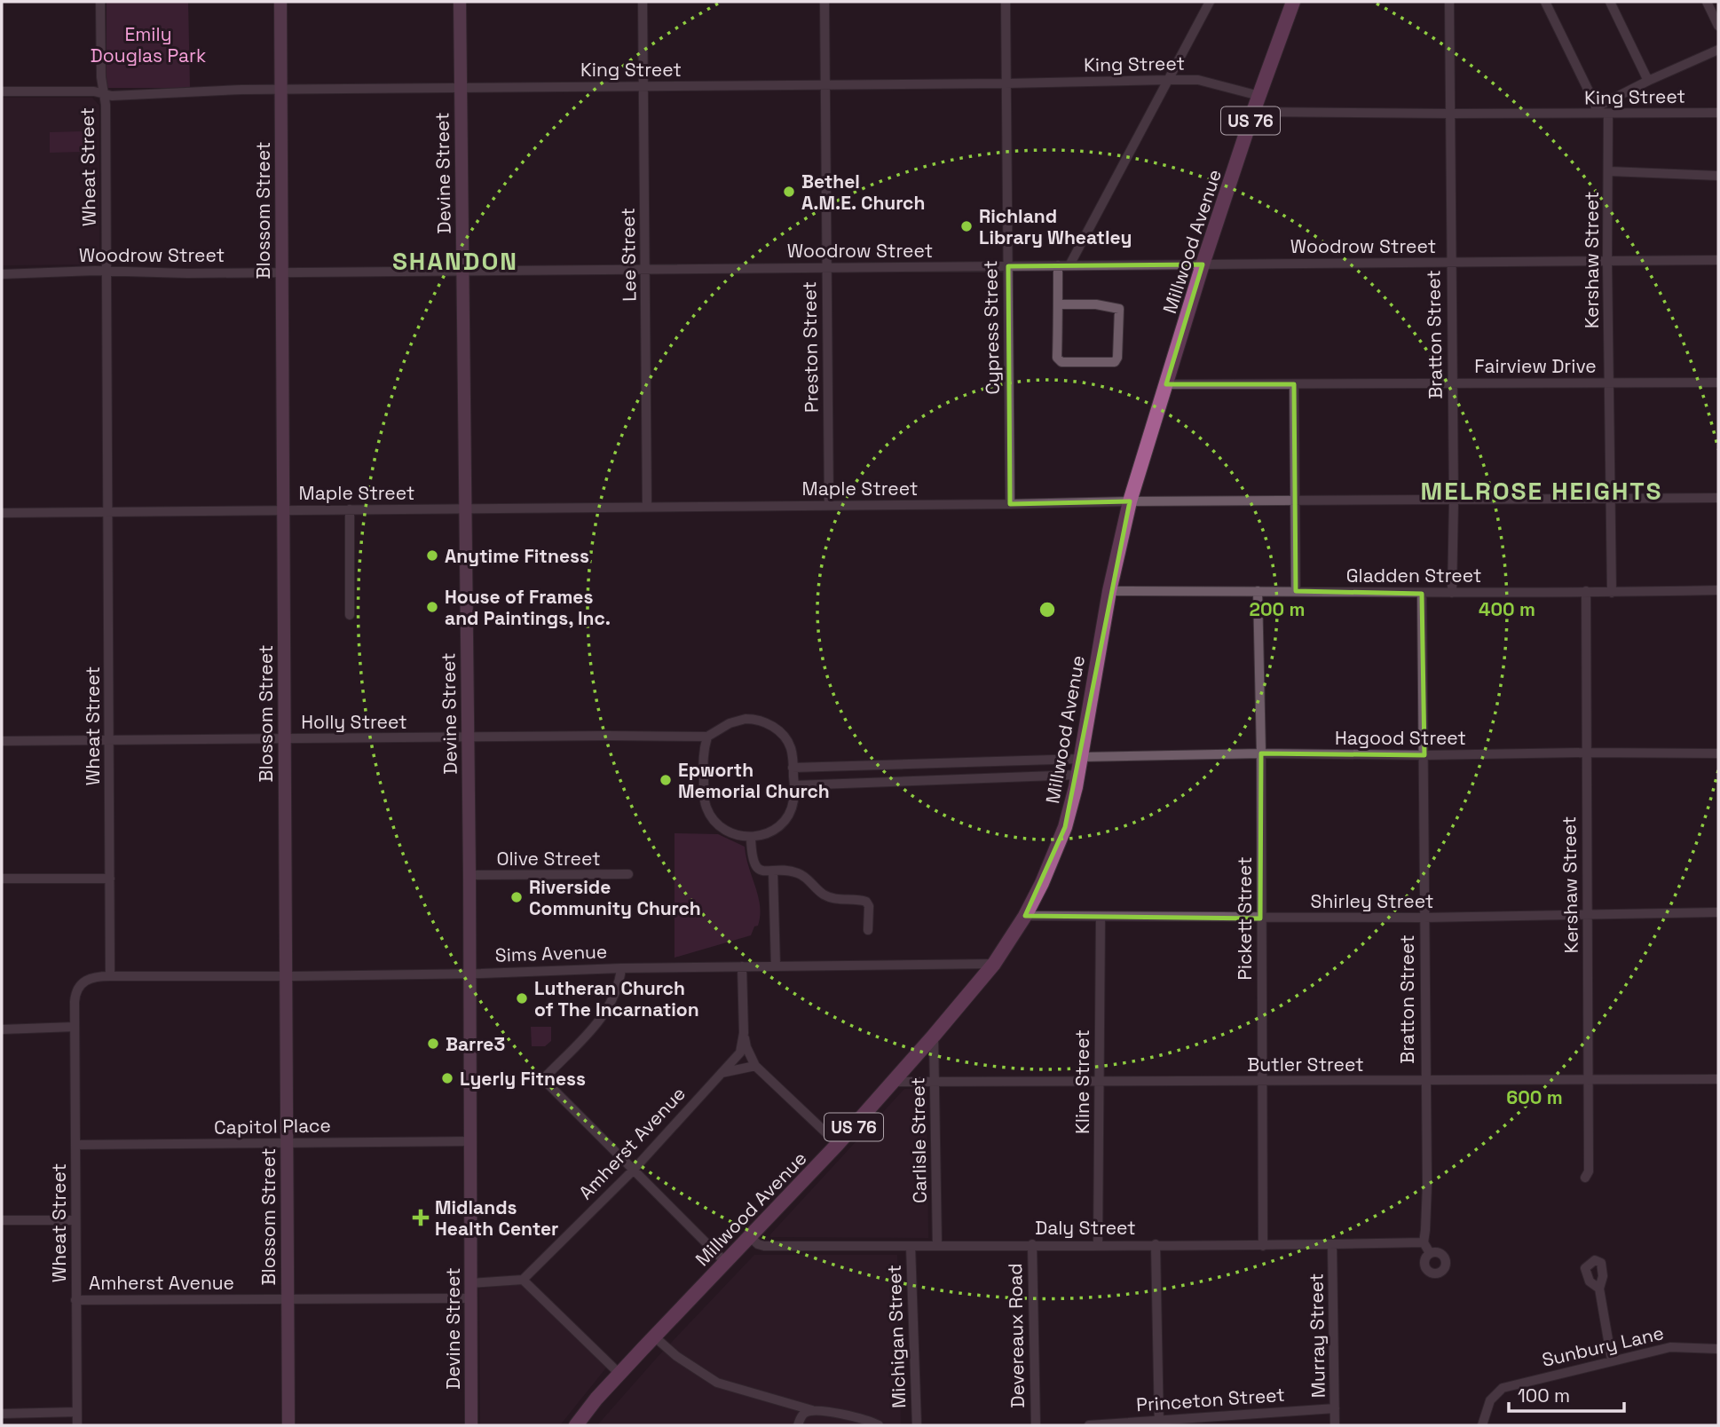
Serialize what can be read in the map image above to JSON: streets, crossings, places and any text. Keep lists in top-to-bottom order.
{
  "streets": {
    "main road": [
      "US 76",
      "Devine Street",
      "Blossom Street",
      "Millwood Avenue"
    ],
    "street": [
      "King Street",
      "Wheat Street",
      "Woodrow Street",
      "Lee Street",
      "Kershaw Street",
      "Cypress Street",
      "Bratton Street",
      "Preston Street",
      "Fairview Drive",
      "Maple Street",
      "Gladden Street",
      "Holly Street",
      "Hagood Street",
      "Olive Street",
      "Shirley Street",
      "Pickett Street",
      "Sims Avenue",
      "Butler Street",
      "Kline Street",
      "Capitol Place",
      "Carlisle Street",
      "Amherst Avenue",
      "Daly Street",
      "Devereaux Road",
      "Murray Street",
      "Michigan Street",
      "Sunbury Lane",
      "Princeton Street"
    ]
  },
  "crossings": [
    ["King Street", "Wheat Street"],
    ["King Street", "Devine Street"],
    ["King Street", "Blossom Street"],
    ["King Street", "Millwood Avenue"],
    ["King Street", "Lee Street"],
    ["King Street", "Kershaw Street"],
    ["King Street", "Cypress Street"],
    ["King Street", "Bratton Street"],
    ["King Street", "Preston Street"],
    ["Wheat Street", "Woodrow Street"],
    ["Wheat Street", "Maple Street"],
    ["Wheat Street", "Holly Street"],
    ["Wheat Street", "Sims Avenue"],
    ["Wheat Street", "Capitol Place"],
    ["Wheat Street", "Amherst Avenue"],
    ["Devine Street", "Woodrow Street"],
    ["Devine Street", "Maple Street"],
    ["Devine Street", "Holly Street"],
    ["Devine Street", "Olive Street"],
    ["Devine Street", "Sims Avenue"],
    ["Devine Street", "Capitol Place"],
    ["Devine Street", "Amherst Avenue"],
    ["Blossom Street", "Woodrow Street"],
    ["Blossom Street", "Maple Street"],
    ["Blossom Street", "Holly Street"],
    ["Blossom Street", "Sims Avenue"],
    ["Blossom Street", "Capitol Place"],
    ["Blossom Street", "Amherst Avenue"],
    ["Millwood Avenue", "Woodrow Street"],
    ["Millwood Avenue", "Fairview Drive"],
    ["Millwood Avenue", "Maple Street"],
    ["Millwood Avenue", "Gladden Street"],
    ["Millwood Avenue", "Hagood Street"],
    ["Millwood Avenue", "Shirley Street"],
    ["Millwood Avenue", "Sims Avenue"],
    ["Millwood Avenue", "Butler Street"],
    ["Millwood Avenue", "Carlisle Street"],
    ["Millwood Avenue", "Daly Street"],
    ["Woodrow Street", "Lee Street"],
    ["Woodrow Street", "Kershaw Street"],
    ["Woodrow Street", "Cypress Street"],
    ["Woodrow Street", "Bratton Street"],
    ["Woodrow Street", "Preston Street"],
    ["Lee Street", "Maple Street"],
    ["Kershaw Street", "Fairview Drive"],
    ["Kershaw Street", "Maple Street"],
    ["Kershaw Street", "Gladden Street"],
    ["Kershaw Street", "Hagood Street"],
    ["Kershaw Street", "Shirley Street"],
    ["Kershaw Street", "Butler Street"],
    ["Cypress Street", "Maple Street"],
    ["Bratton Street", "Fairview Drive"],
    ["Bratton Street", "Maple Street"],
    ["Bratton Street", "Gladden Street"],
    ["Bratton Street", "Hagood Street"],
    ["Bratton Street", "Shirley Street"],
    ["Bratton Street", "Butler Street"],
    ["Bratton Street", "Daly Street"],
    ["Preston Street", "Maple Street"],
    ["Gladden Street", "Pickett Street"],
    ["Holly Street", "Hagood Street"],
    ["Hagood Street", "Pickett Street"],
    ["Shirley Street", "Pickett Street"],
    ["Shirley Street", "Kline Street"],
    ["Pickett Street", "Butler Street"],
    ["Pickett Street", "Daly Street"],
    ["Sims Avenue", "Amherst Avenue"],
    ["Butler Street", "Kline Street"],
    ["Butler Street", "Carlisle Street"],
    ["Kline Street", "Daly Street"],
    ["Carlisle Street", "Daly Street"],
    ["Daly Street", "Devereaux Road"],
    ["Daly Street", "Murray Street"],
    ["Daly Street", "Michigan Street"],
    ["Murray Street", "Princeton Street"]
  ],
  "districts": ["SHANDON", "MELROSE HEIGHTS"],
  "parks": ["Emily Douglas Park"],
  "places": {
    "other": [
      "Bethel A.M.E. Church",
      "Richland Library Wheatley",
      "Anytime Fitness",
      "House of Frames and Paintings, Inc.",
      "Epworth Memorial Church",
      "Riverside Community Church",
      "Lutheran Church of The Incarnation",
      "Barre3",
      "Lyerly Fitness"
    ],
    "health": ["Midlands Health Center"]
  },
  "scale_bar": "100 m",
  "rings": ["200 m", "400 m", "600 m"]
}
